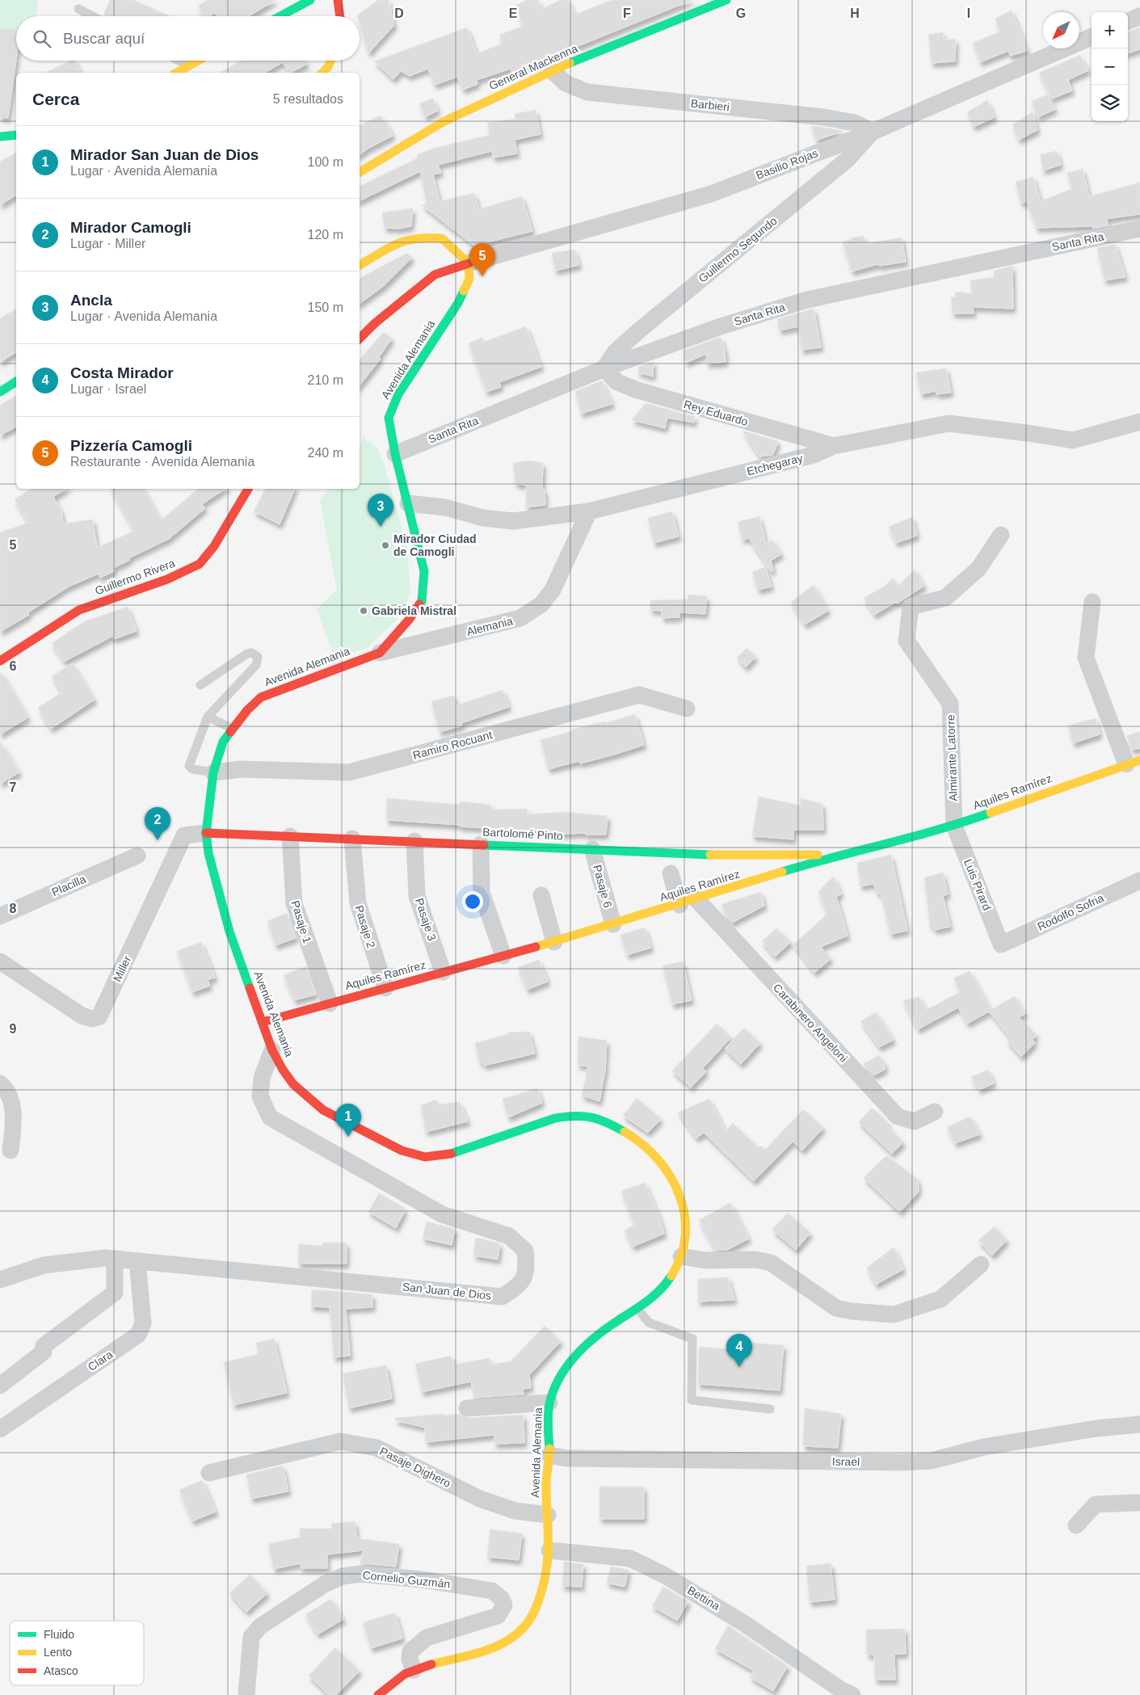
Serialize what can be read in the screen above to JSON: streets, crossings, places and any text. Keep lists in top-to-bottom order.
{
  "streets": {
    "street": [
      "General Mackenna",
      "Barbieri",
      "Basilio Rojas",
      "Santa Rita",
      "Guillermo Segundo",
      "Avenida Alemania",
      "Rey Eduardo",
      "Etchegaray",
      "Guillermo Rivera",
      "Alemania",
      "Ramiro Rocuant",
      "Almirante Latorre",
      "Aquiles Ramírez",
      "Bartolomé Pinto",
      "Luis Pirard",
      "Placilla",
      "Pasaje 6",
      "Rodolfo Sofria",
      "Pasaje 3",
      "Pasaje 1",
      "Pasaje 2",
      "Miller",
      "Carabinero Angeloni",
      "San Juan de Dios",
      "Clara",
      "Israel",
      "Pasaje Dighero",
      "Cornelio Guzmán",
      "Bettina"
    ]
  },
  "crossings": [
    ["General Mackenna", "Barbieri"],
    ["Barbieri", "Basilio Rojas"],
    ["Barbieri", "Guillermo Segundo"],
    ["Basilio Rojas", "Guillermo Segundo"],
    ["Basilio Rojas", "Avenida Alemania"],
    ["Santa Rita", "Guillermo Segundo"],
    ["Santa Rita", "Avenida Alemania"],
    ["Santa Rita", "Rey Eduardo"],
    ["Guillermo Segundo", "Rey Eduardo"],
    ["Avenida Alemania", "Etchegaray"],
    ["Avenida Alemania", "Alemania"],
    ["Avenida Alemania", "Ramiro Rocuant"],
    ["Avenida Alemania", "Aquiles Ramírez"],
    ["Avenida Alemania", "Bartolomé Pinto"],
    ["Avenida Alemania", "Miller"],
    ["Avenida Alemania", "San Juan de Dios"],
    ["Avenida Alemania", "Israel"],
    ["Avenida Alemania", "Pasaje Dighero"],
    ["Avenida Alemania", "Cornelio Guzmán"],
    ["Avenida Alemania", "Bettina"],
    ["Rey Eduardo", "Etchegaray"],
    ["Etchegaray", "Alemania"],
    ["Almirante Latorre", "Aquiles Ramírez"],
    ["Almirante Latorre", "Luis Pirard"],
    ["Aquiles Ramírez", "Bartolomé Pinto"],
    ["Aquiles Ramírez", "Luis Pirard"],
    ["Aquiles Ramírez", "Pasaje 6"],
    ["Aquiles Ramírez", "Pasaje 3"],
    ["Aquiles Ramírez", "Pasaje 1"],
    ["Aquiles Ramírez", "Pasaje 2"],
    ["Aquiles Ramírez", "Carabinero Angeloni"],
    ["Bartolomé Pinto", "Pasaje 6"],
    ["Bartolomé Pinto", "Pasaje 3"],
    ["Bartolomé Pinto", "Pasaje 1"],
    ["Bartolomé Pinto", "Pasaje 2"],
    ["Bartolomé Pinto", "Miller"],
    ["Luis Pirard", "Rodolfo Sofria"],
    ["San Juan de Dios", "Clara"]
  ],
  "places": ["Mirador Ciudad de Camogli", "Gabriela Mistral"],
  "legend": ["Fluido", "Lento", "Atasco"],
  "north": "bottom left",
  "page": {
    "map_buttons": ["+", "−"],
    "search": "Buscar aquí",
    "heading": ["Cerca", "5 resultados"],
    "list": [
      {
        "mark": "1",
        "name": "Mirador San Juan de Dios",
        "note": "Lugar · Avenida Alemania",
        "value": "100 m"
      },
      {
        "mark": "2",
        "name": "Mirador Camogli",
        "note": "Lugar · Miller",
        "value": "120 m"
      },
      {
        "mark": "3",
        "name": "Ancla",
        "note": "Lugar · Avenida Alemania",
        "value": "150 m"
      },
      {
        "mark": "4",
        "name": "Costa Mirador",
        "note": "Lugar · Israel",
        "value": "210 m"
      },
      {
        "mark": "5",
        "name": "Pizzería Camogli",
        "note": "Restaurante · Avenida Alemania",
        "value": "240 m"
      }
    ],
    "pins": [
      "5",
      "3",
      "2",
      "1",
      "4"
    ]
  },
  "grid": {
    "columns": [
      "D",
      "E",
      "F",
      "G",
      "H",
      "I"
    ],
    "rows": [
      "5",
      "6",
      "7",
      "8",
      "9"
    ]
  }
}
